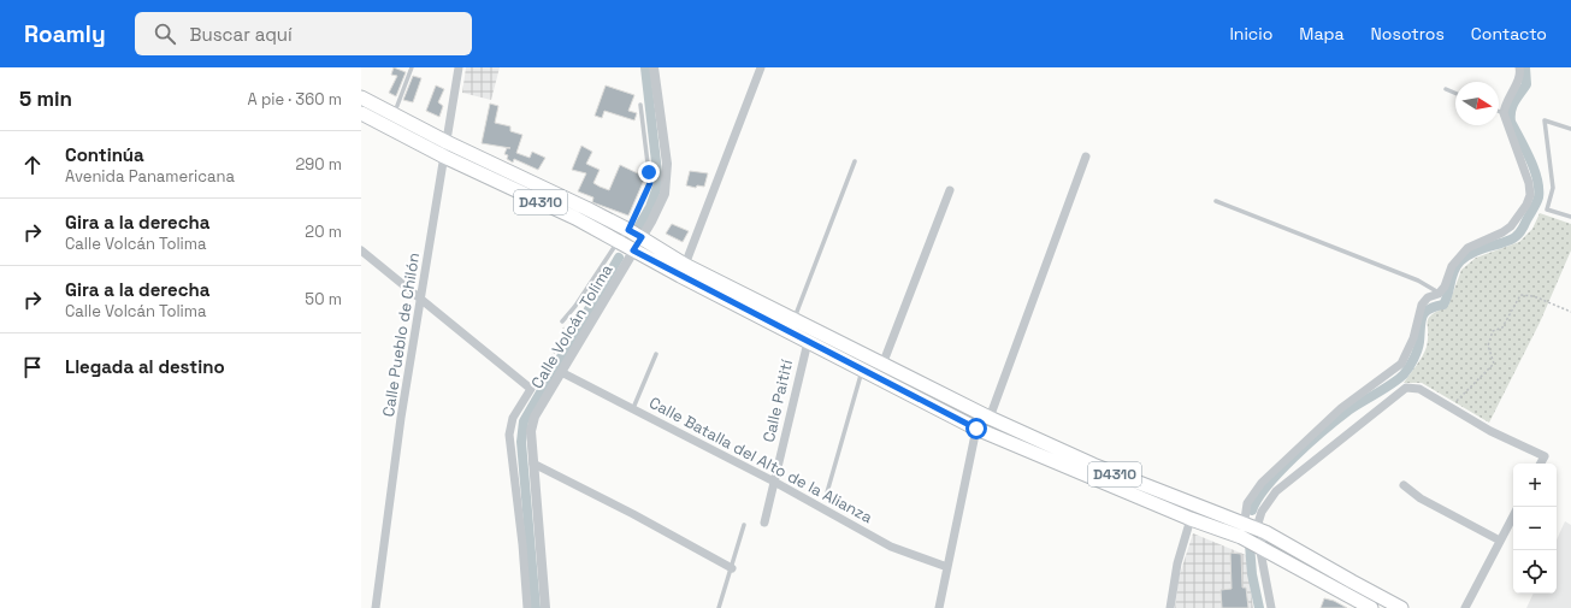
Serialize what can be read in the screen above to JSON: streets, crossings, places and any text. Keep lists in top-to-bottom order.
{
  "streets": {
    "main road": ["D4310"],
    "street": [
      "Calle Volcán Tolima",
      "Calle Pueblo de Chilón",
      "Calle Paitití",
      "Calle Batalla del Alto de la Alianza"
    ]
  },
  "crossings": [
    ["D4310", "Calle Volcán Tolima"],
    ["D4310", "Calle Pueblo de Chilón"],
    ["D4310", "Calle Paitití"],
    ["Calle Volcán Tolima", "Calle Batalla del Alto de la Alianza"],
    ["Calle Paitití", "Calle Batalla del Alto de la Alianza"]
  ],
  "north": "right",
  "page": {
    "header": "Roamly",
    "search": "Buscar aquí",
    "nav": [
      "Inicio",
      "Mapa",
      "Nosotros",
      "Contacto"
    ],
    "heading": ["5 min", "A pie · 360 m"],
    "list": [
      ["Continúa", "Avenida Panamericana", "290 m"],
      ["Gira a la derecha", "Calle Volcán Tolima", "20 m"],
      ["Gira a la derecha", "Calle Volcán Tolima", "50 m"],
      "Llegada al destino"
    ],
    "map_buttons": ["+", "−"]
  }
}
